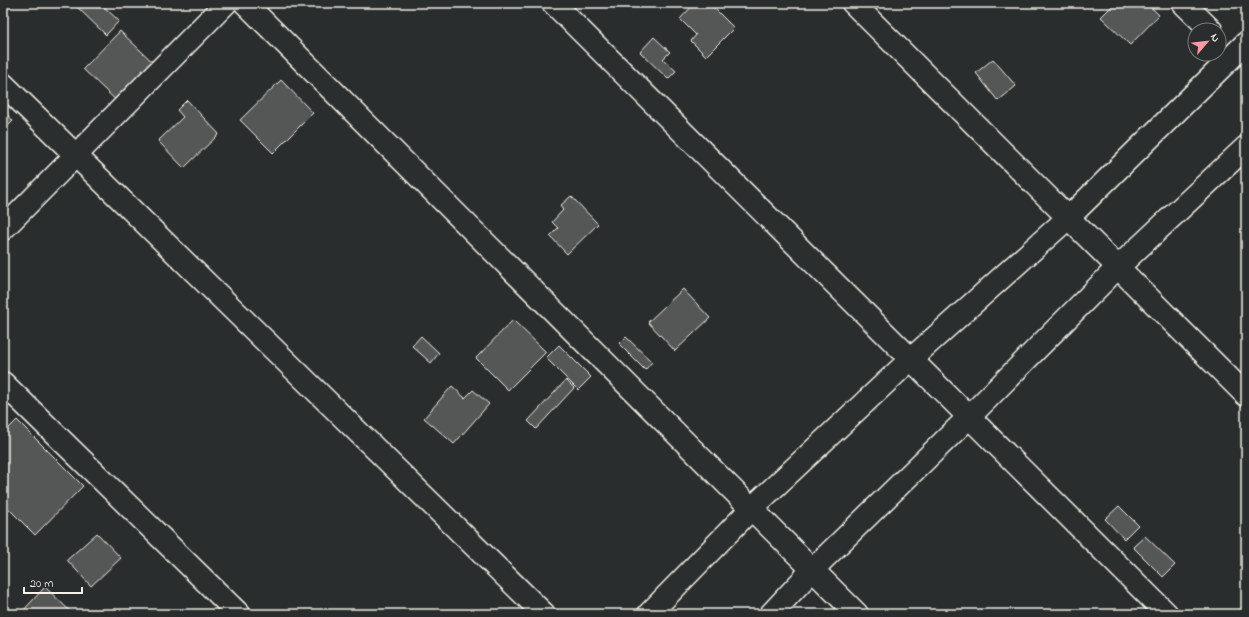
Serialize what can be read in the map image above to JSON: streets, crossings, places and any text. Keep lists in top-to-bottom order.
{
  "scale_bar": "20 m",
  "north": "top right"
}
